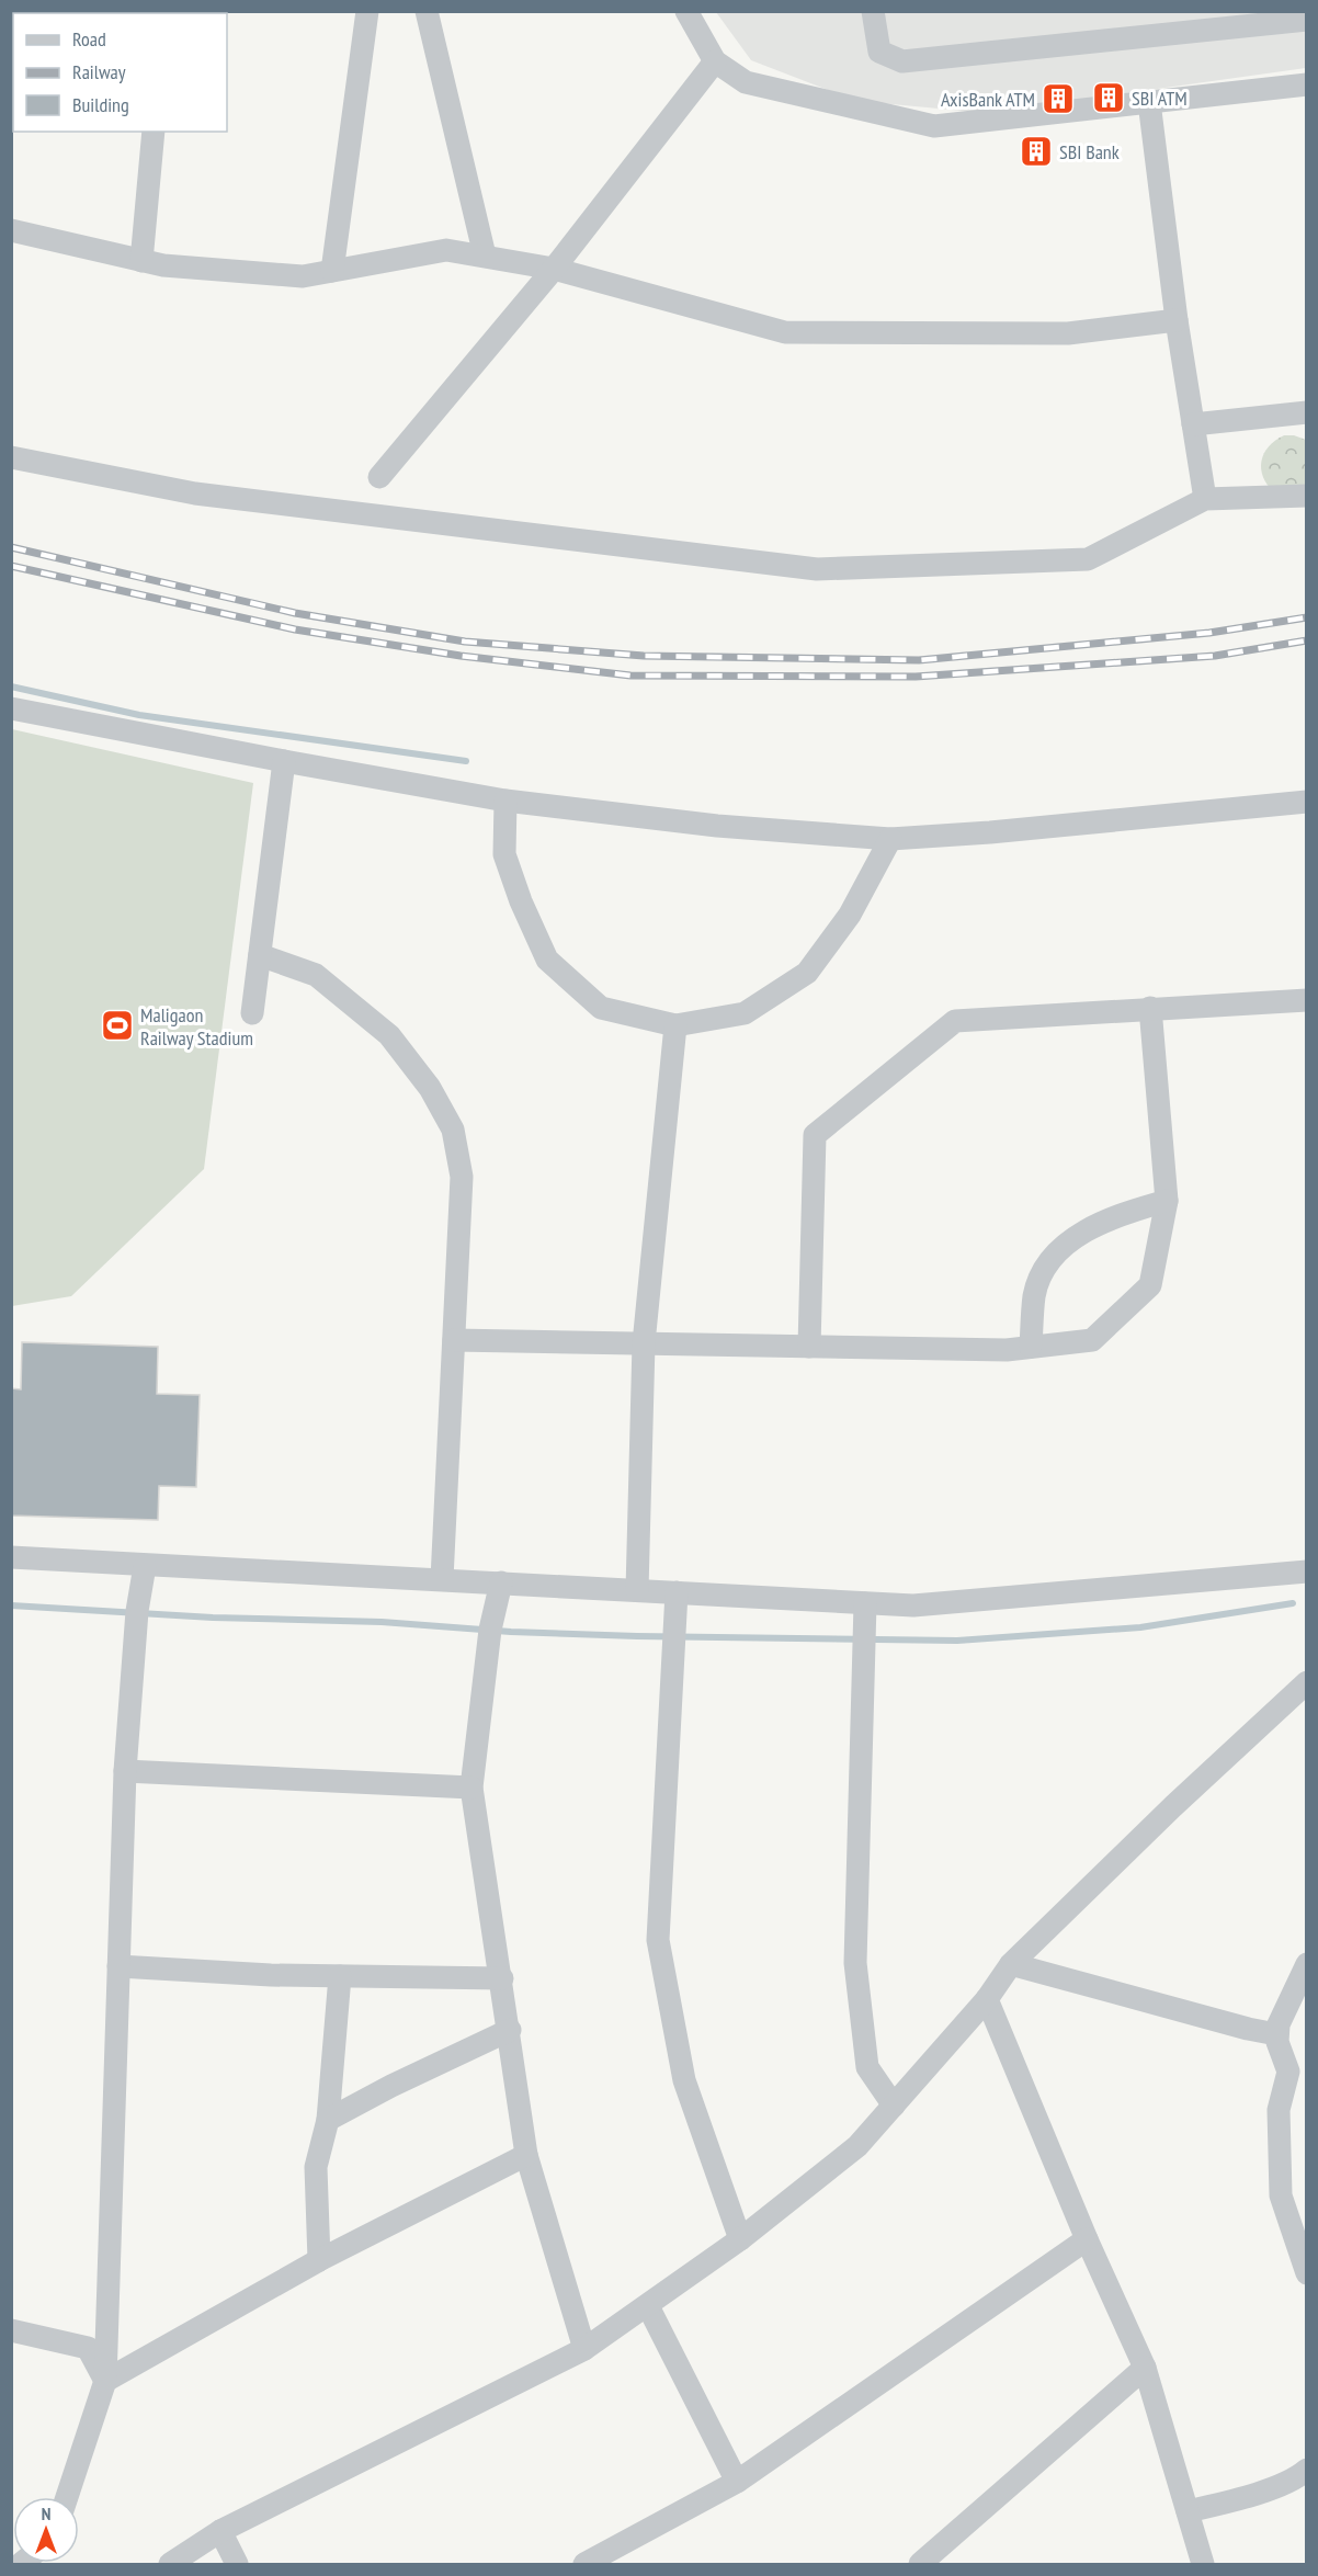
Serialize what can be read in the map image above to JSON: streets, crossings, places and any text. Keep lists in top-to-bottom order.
{
  "places": {
    "building": ["SBI ATM", "AxisBank ATM", "SBI Bank"],
    "sports": ["Maligaon Railway Stadium"]
  },
  "legend": ["Road", "Railway", "Building"],
  "north": "top"
}
